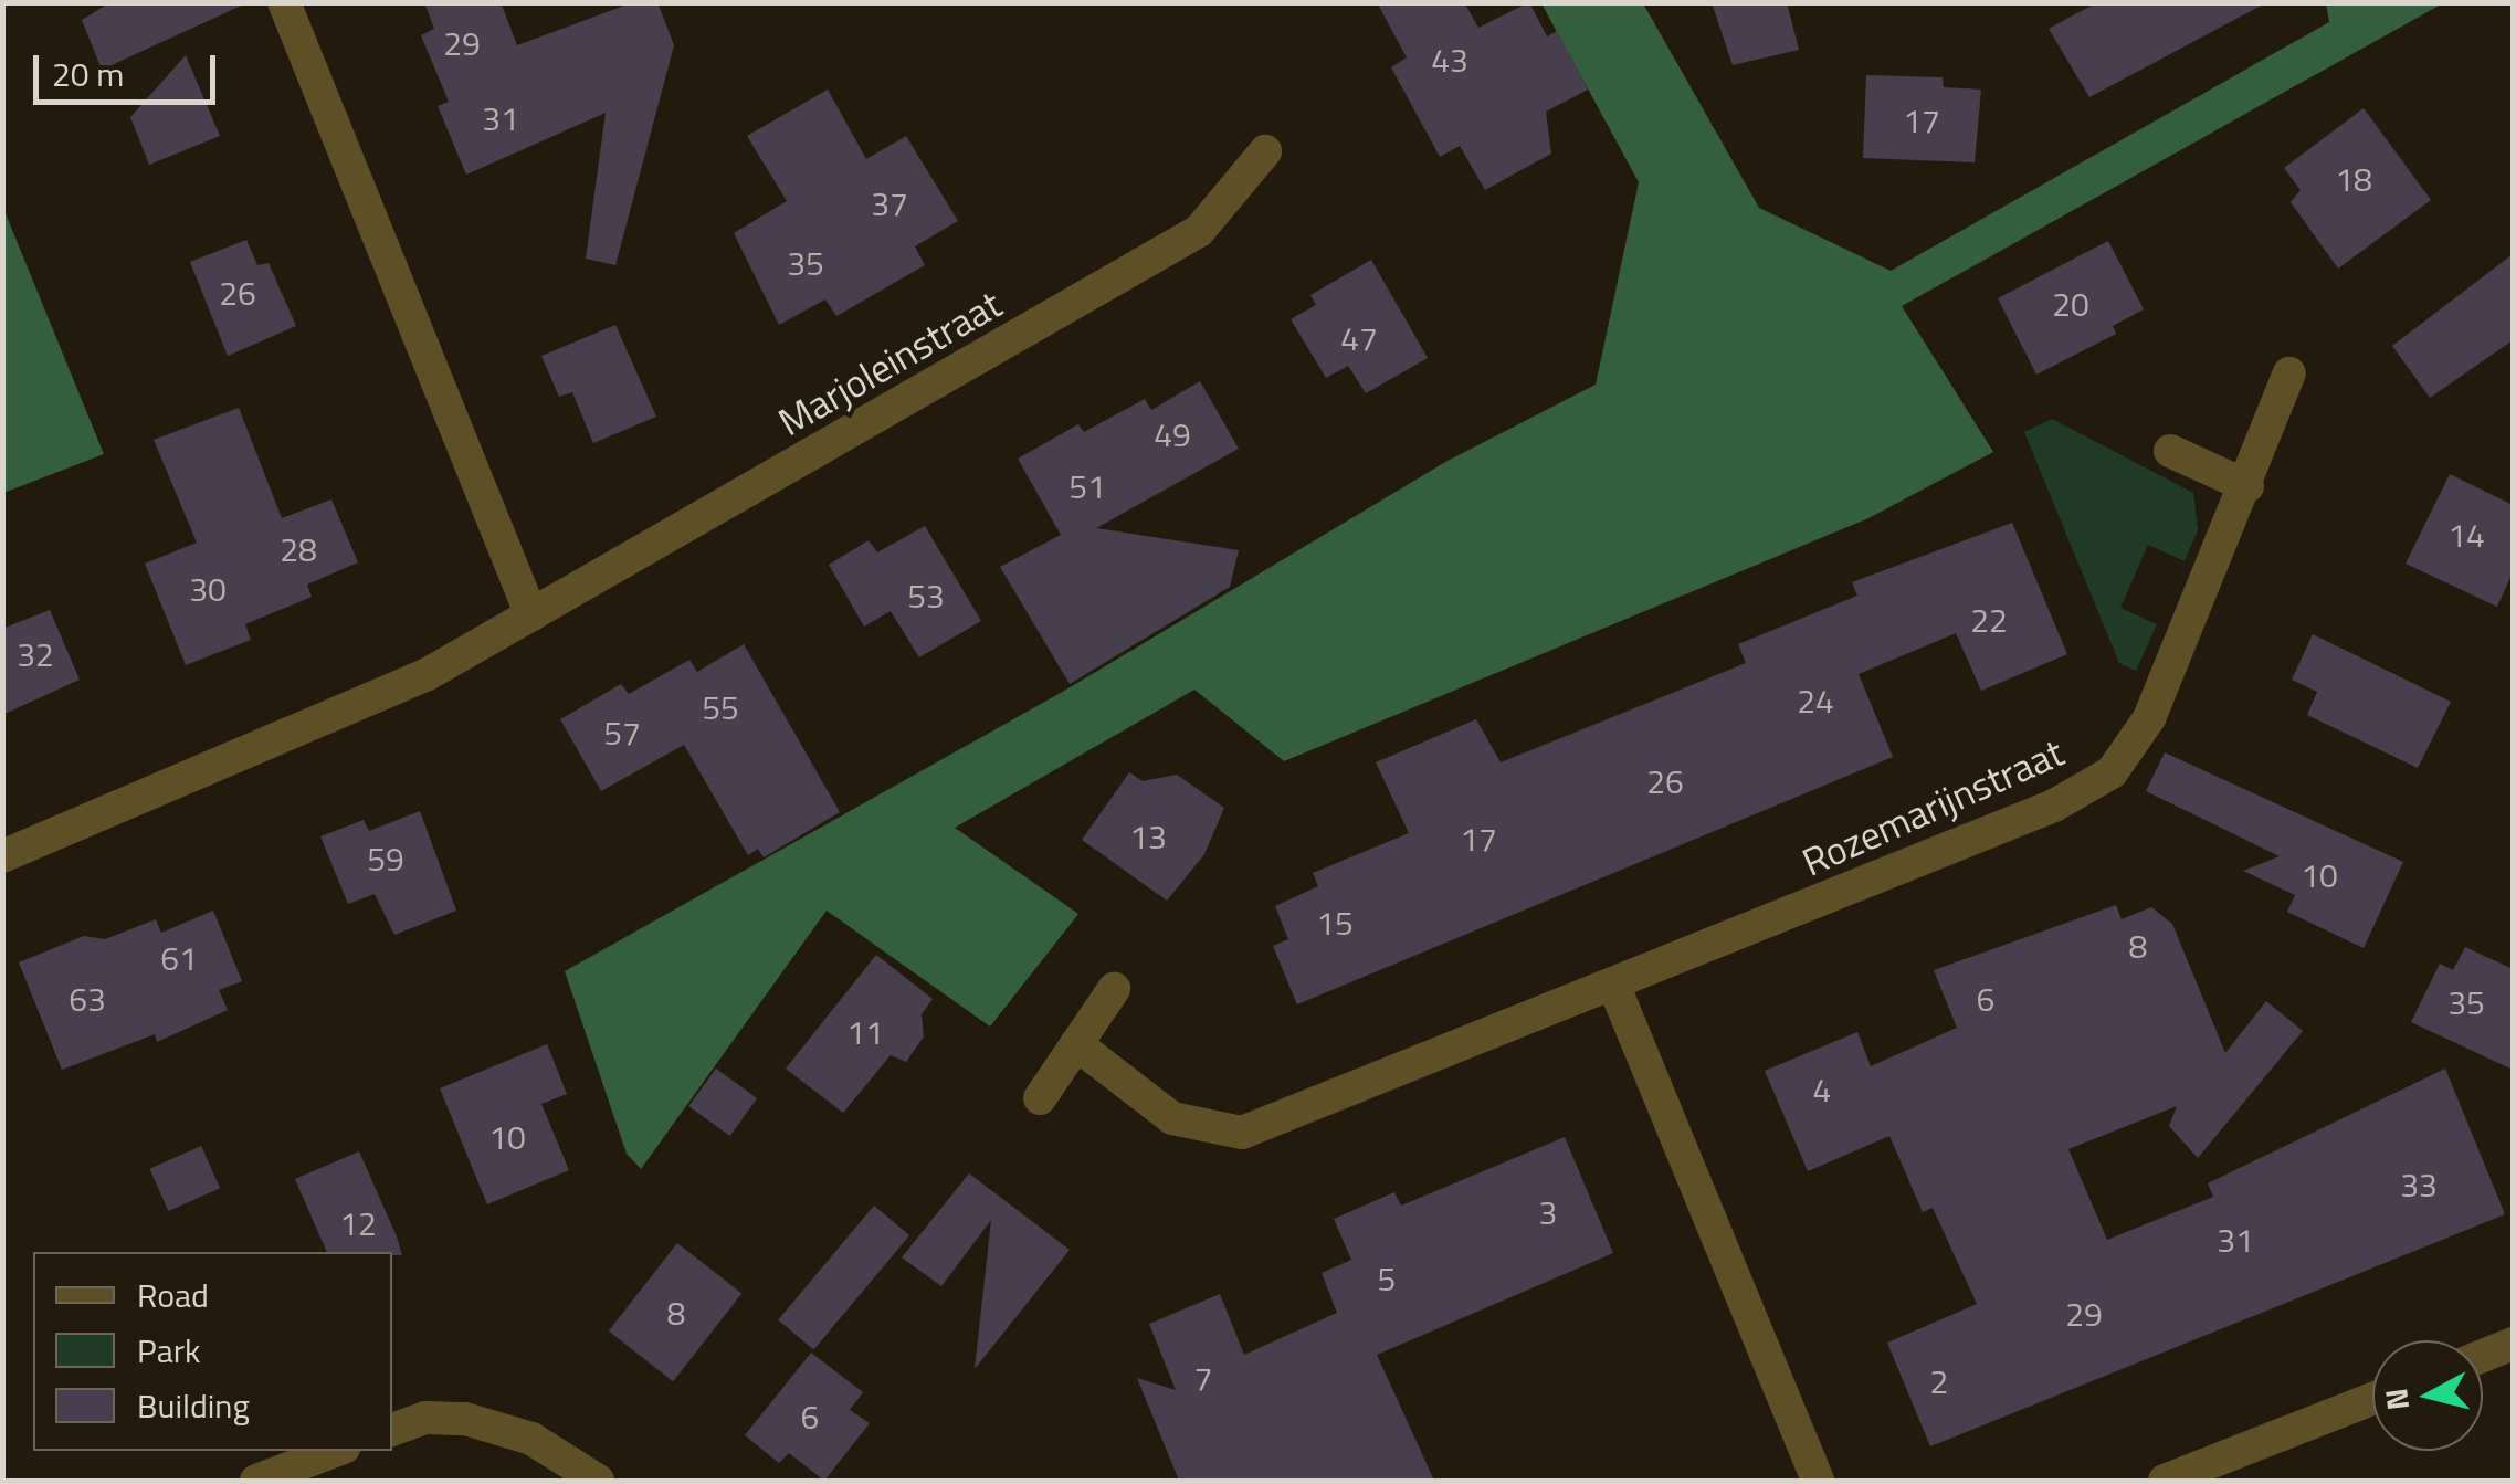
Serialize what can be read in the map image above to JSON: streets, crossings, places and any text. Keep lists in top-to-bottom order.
{
  "streets": {
    "street": ["Marjoleinstraat", "Rozemarijnstraat"]
  },
  "house_numbers": [
    "29",
    "43",
    "31",
    "17",
    "18",
    "37",
    "35",
    "26",
    "20",
    "47",
    "49",
    "51",
    "14",
    "28",
    "30",
    "53",
    "22",
    "32",
    "24",
    "55",
    "57",
    "26",
    "13",
    "17",
    "59",
    "10",
    "15",
    "8",
    "61",
    "63",
    "6",
    "35",
    "11",
    "4",
    "10",
    "33",
    "3",
    "12",
    "31",
    "5",
    "8",
    "29",
    "7",
    "2",
    "6"
  ],
  "legend": ["Road", "Park", "Building"],
  "scale_bar": "20 m",
  "north": "left"
}
